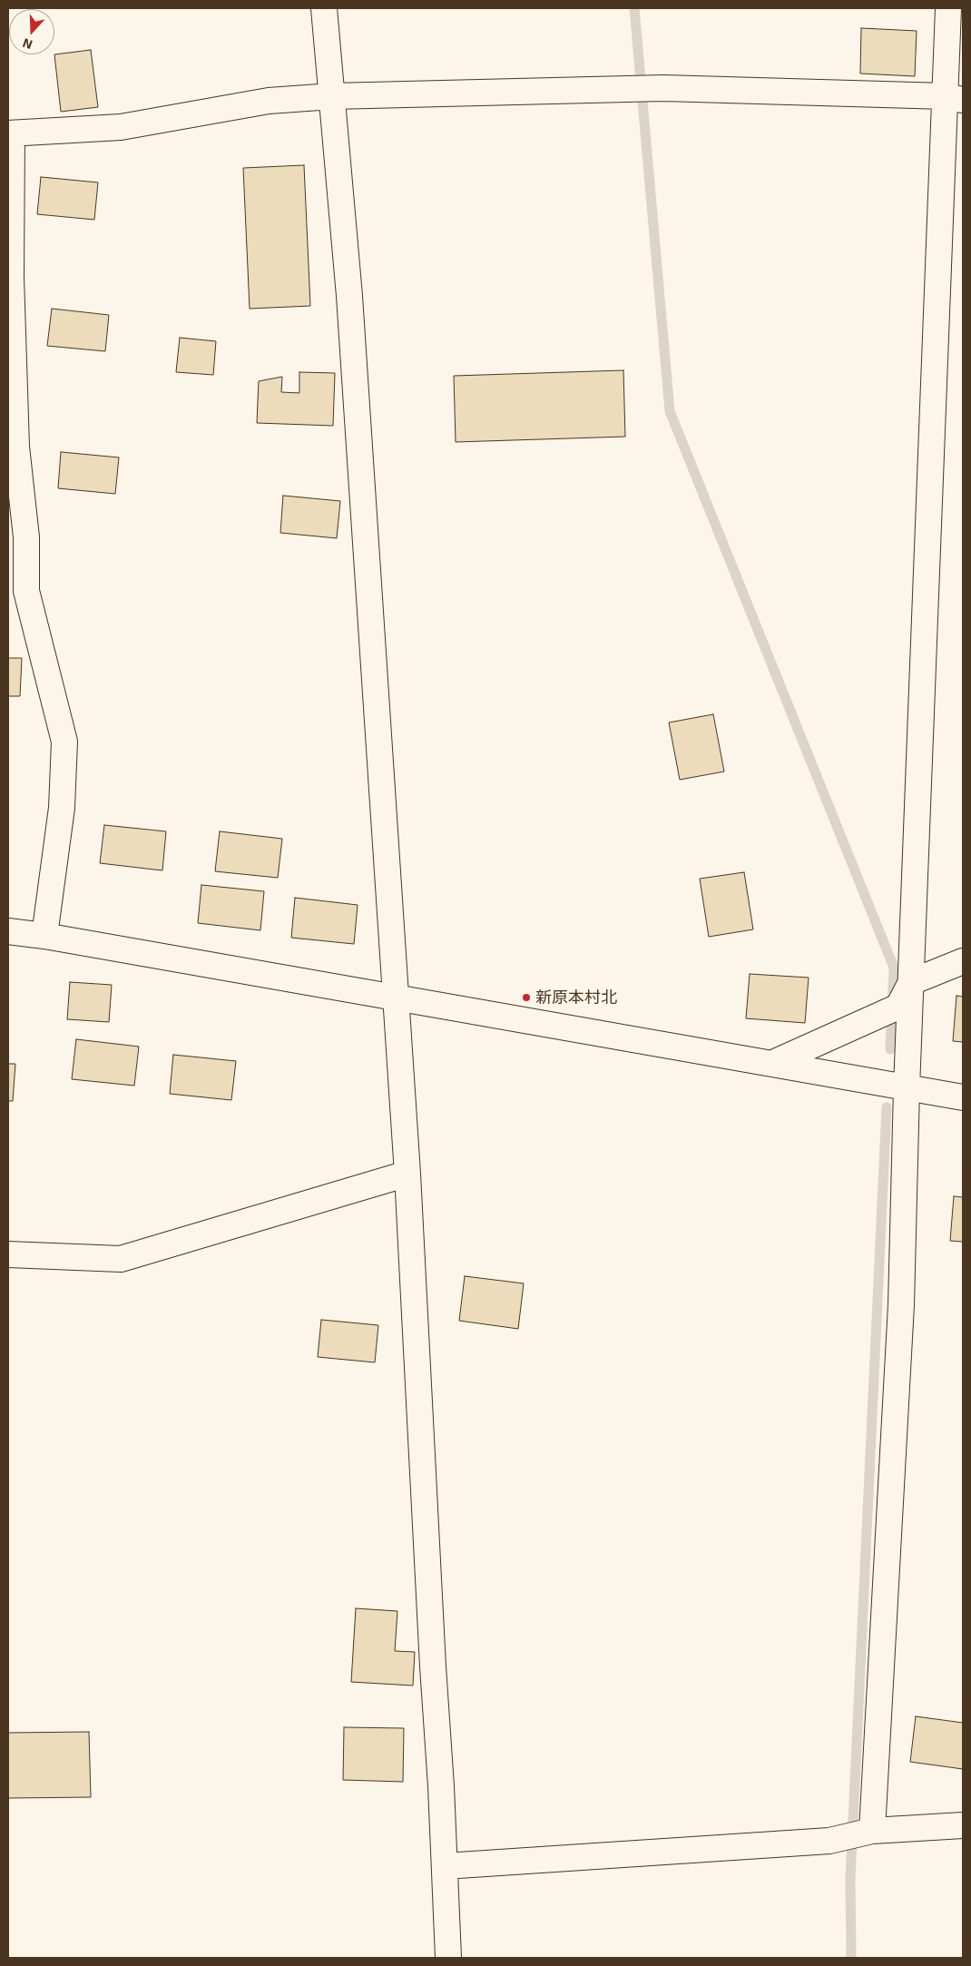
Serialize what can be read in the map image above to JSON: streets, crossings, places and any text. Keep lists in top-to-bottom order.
{
  "places": ["新原本村北"],
  "north": "bottom"
}
